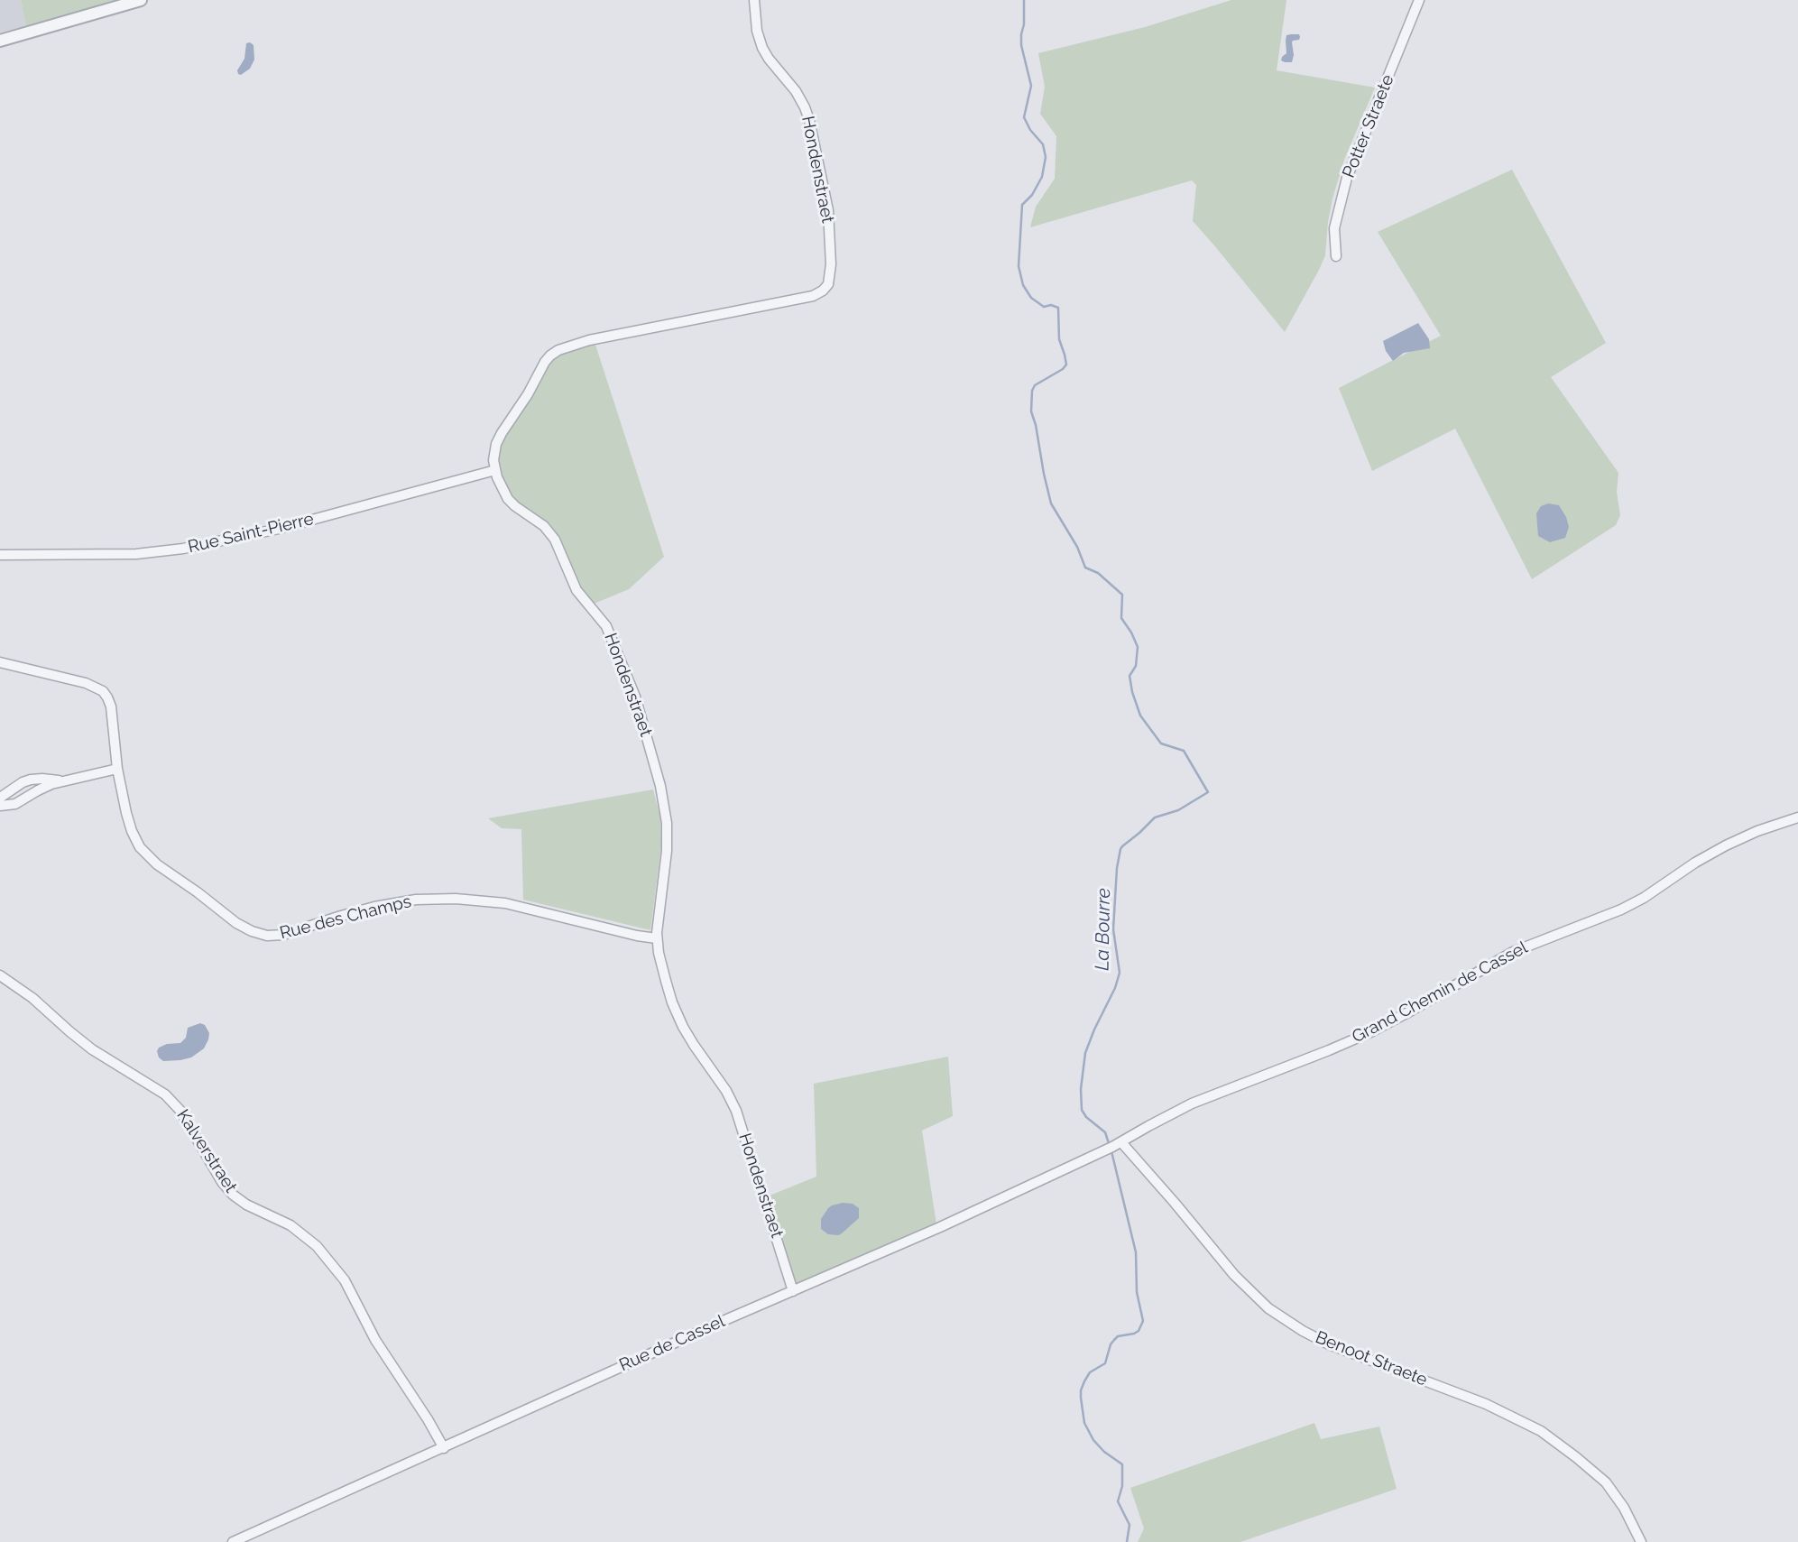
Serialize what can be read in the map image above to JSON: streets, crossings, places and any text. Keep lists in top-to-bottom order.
{
  "streets": {
    "street": [
      "Potter Straete",
      "Hondenstraet",
      "Rue Saint-Pierre",
      "Rue des Champs",
      "Grand Chemin de Cassel",
      "Kalverstraet",
      "Rue de Cassel",
      "Benoot Straete"
    ]
  },
  "crossings": [
    ["Hondenstraet", "Rue Saint-Pierre"],
    ["Hondenstraet", "Rue des Champs"],
    ["Hondenstraet", "Rue de Cassel"],
    ["Grand Chemin de Cassel", "Rue de Cassel"],
    ["Grand Chemin de Cassel", "Benoot Straete"],
    ["Kalverstraet", "Rue de Cassel"],
    ["Rue de Cassel", "Benoot Straete"]
  ],
  "water": ["La Bourre"]
}
